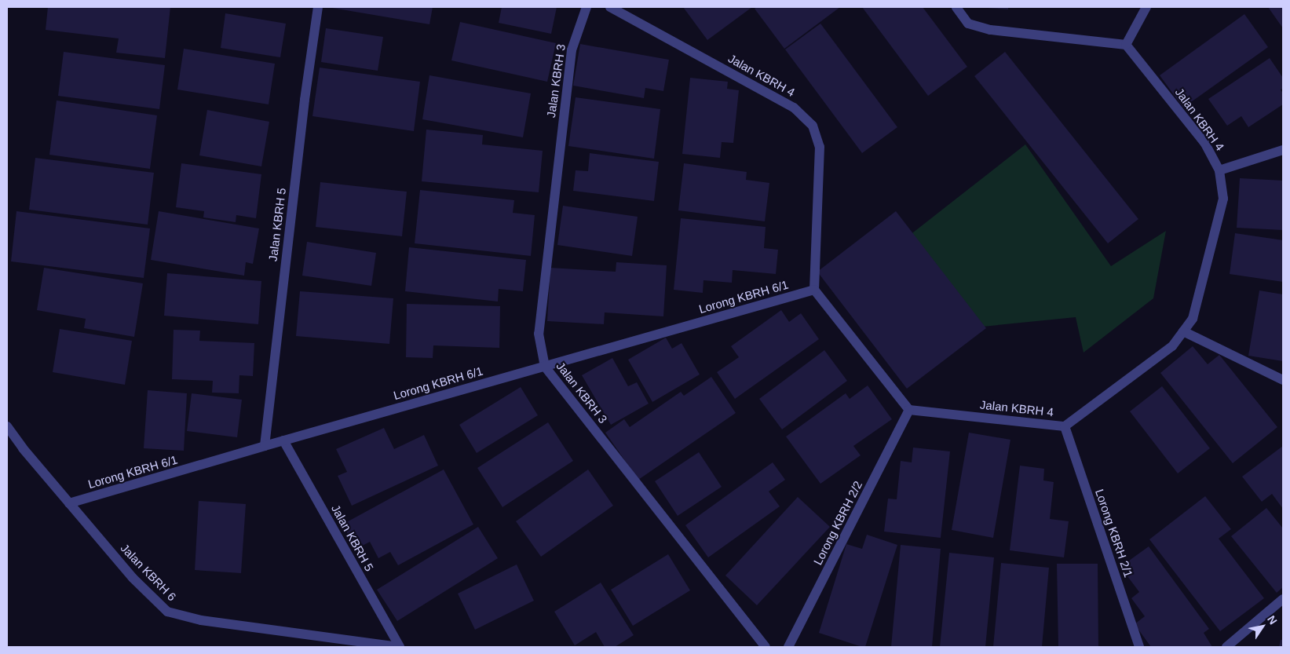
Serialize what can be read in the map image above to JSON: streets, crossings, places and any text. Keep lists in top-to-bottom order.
{
  "streets": {
    "street": [
      "Jalan KBRH 4",
      "Jalan KBRH 3",
      "Jalan KBRH 5",
      "Lorong KBRH 6/1",
      "Lorong KBRH 2/2",
      "Lorong KBRH 2/1",
      "Jalan KBRH 6"
    ]
  },
  "crossings": [
    ["Jalan KBRH 4", "Lorong KBRH 6/1"],
    ["Jalan KBRH 4", "Lorong KBRH 2/2"],
    ["Jalan KBRH 4", "Lorong KBRH 2/1"],
    ["Jalan KBRH 3", "Lorong KBRH 6/1"],
    ["Jalan KBRH 5", "Lorong KBRH 6/1"],
    ["Jalan KBRH 5", "Jalan KBRH 6"],
    ["Lorong KBRH 6/1", "Jalan KBRH 6"]
  ],
  "north": "top right"
}
